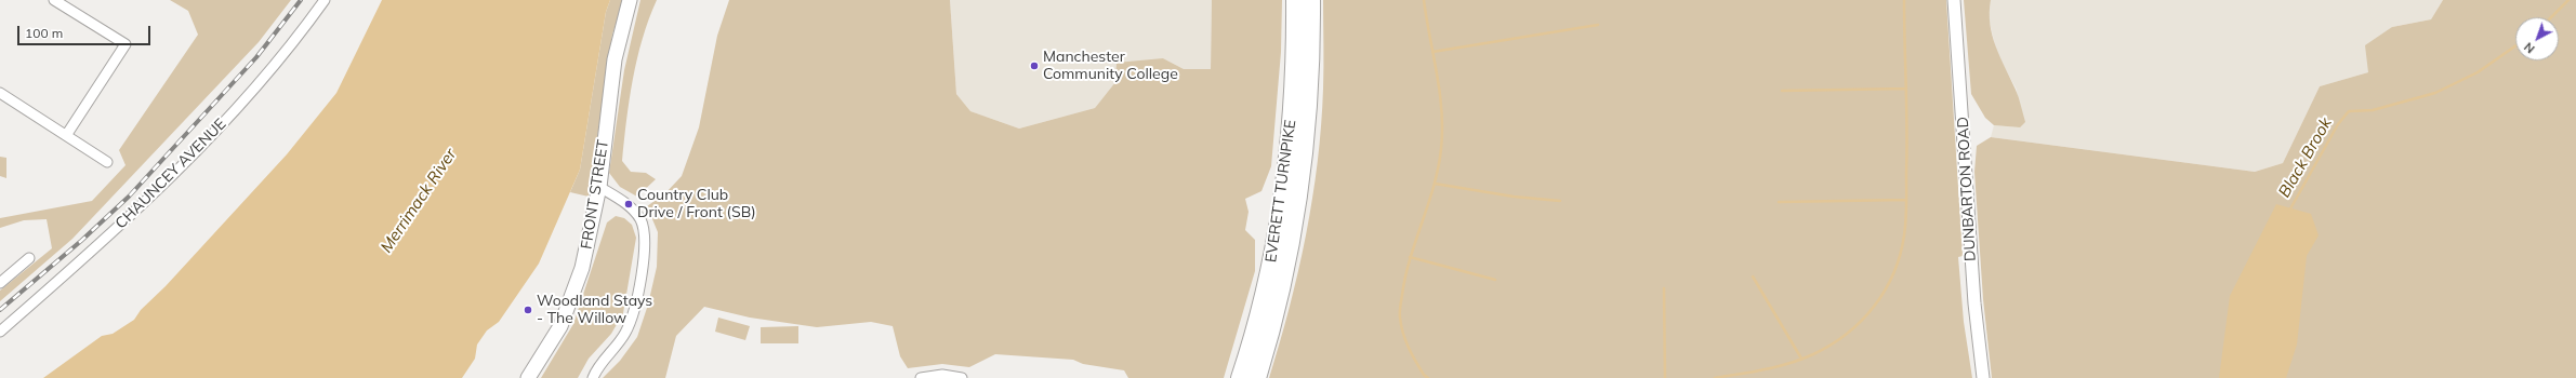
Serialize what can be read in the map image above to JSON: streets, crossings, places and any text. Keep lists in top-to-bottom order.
{
  "streets": {
    "highway": ["EVERETT TURNPIKE"],
    "main road": ["FRONT STREET"],
    "street": ["CHAUNCEY AVENUE", "DUNBARTON ROAD"]
  },
  "water": ["Black Brook", "Merrimack River"],
  "places": ["Manchester Community College", "Country Club Drive / Front (SB)", "Woodland Stays - The Willow"],
  "scale_bar": "100 m",
  "north": "bottom left"
}
